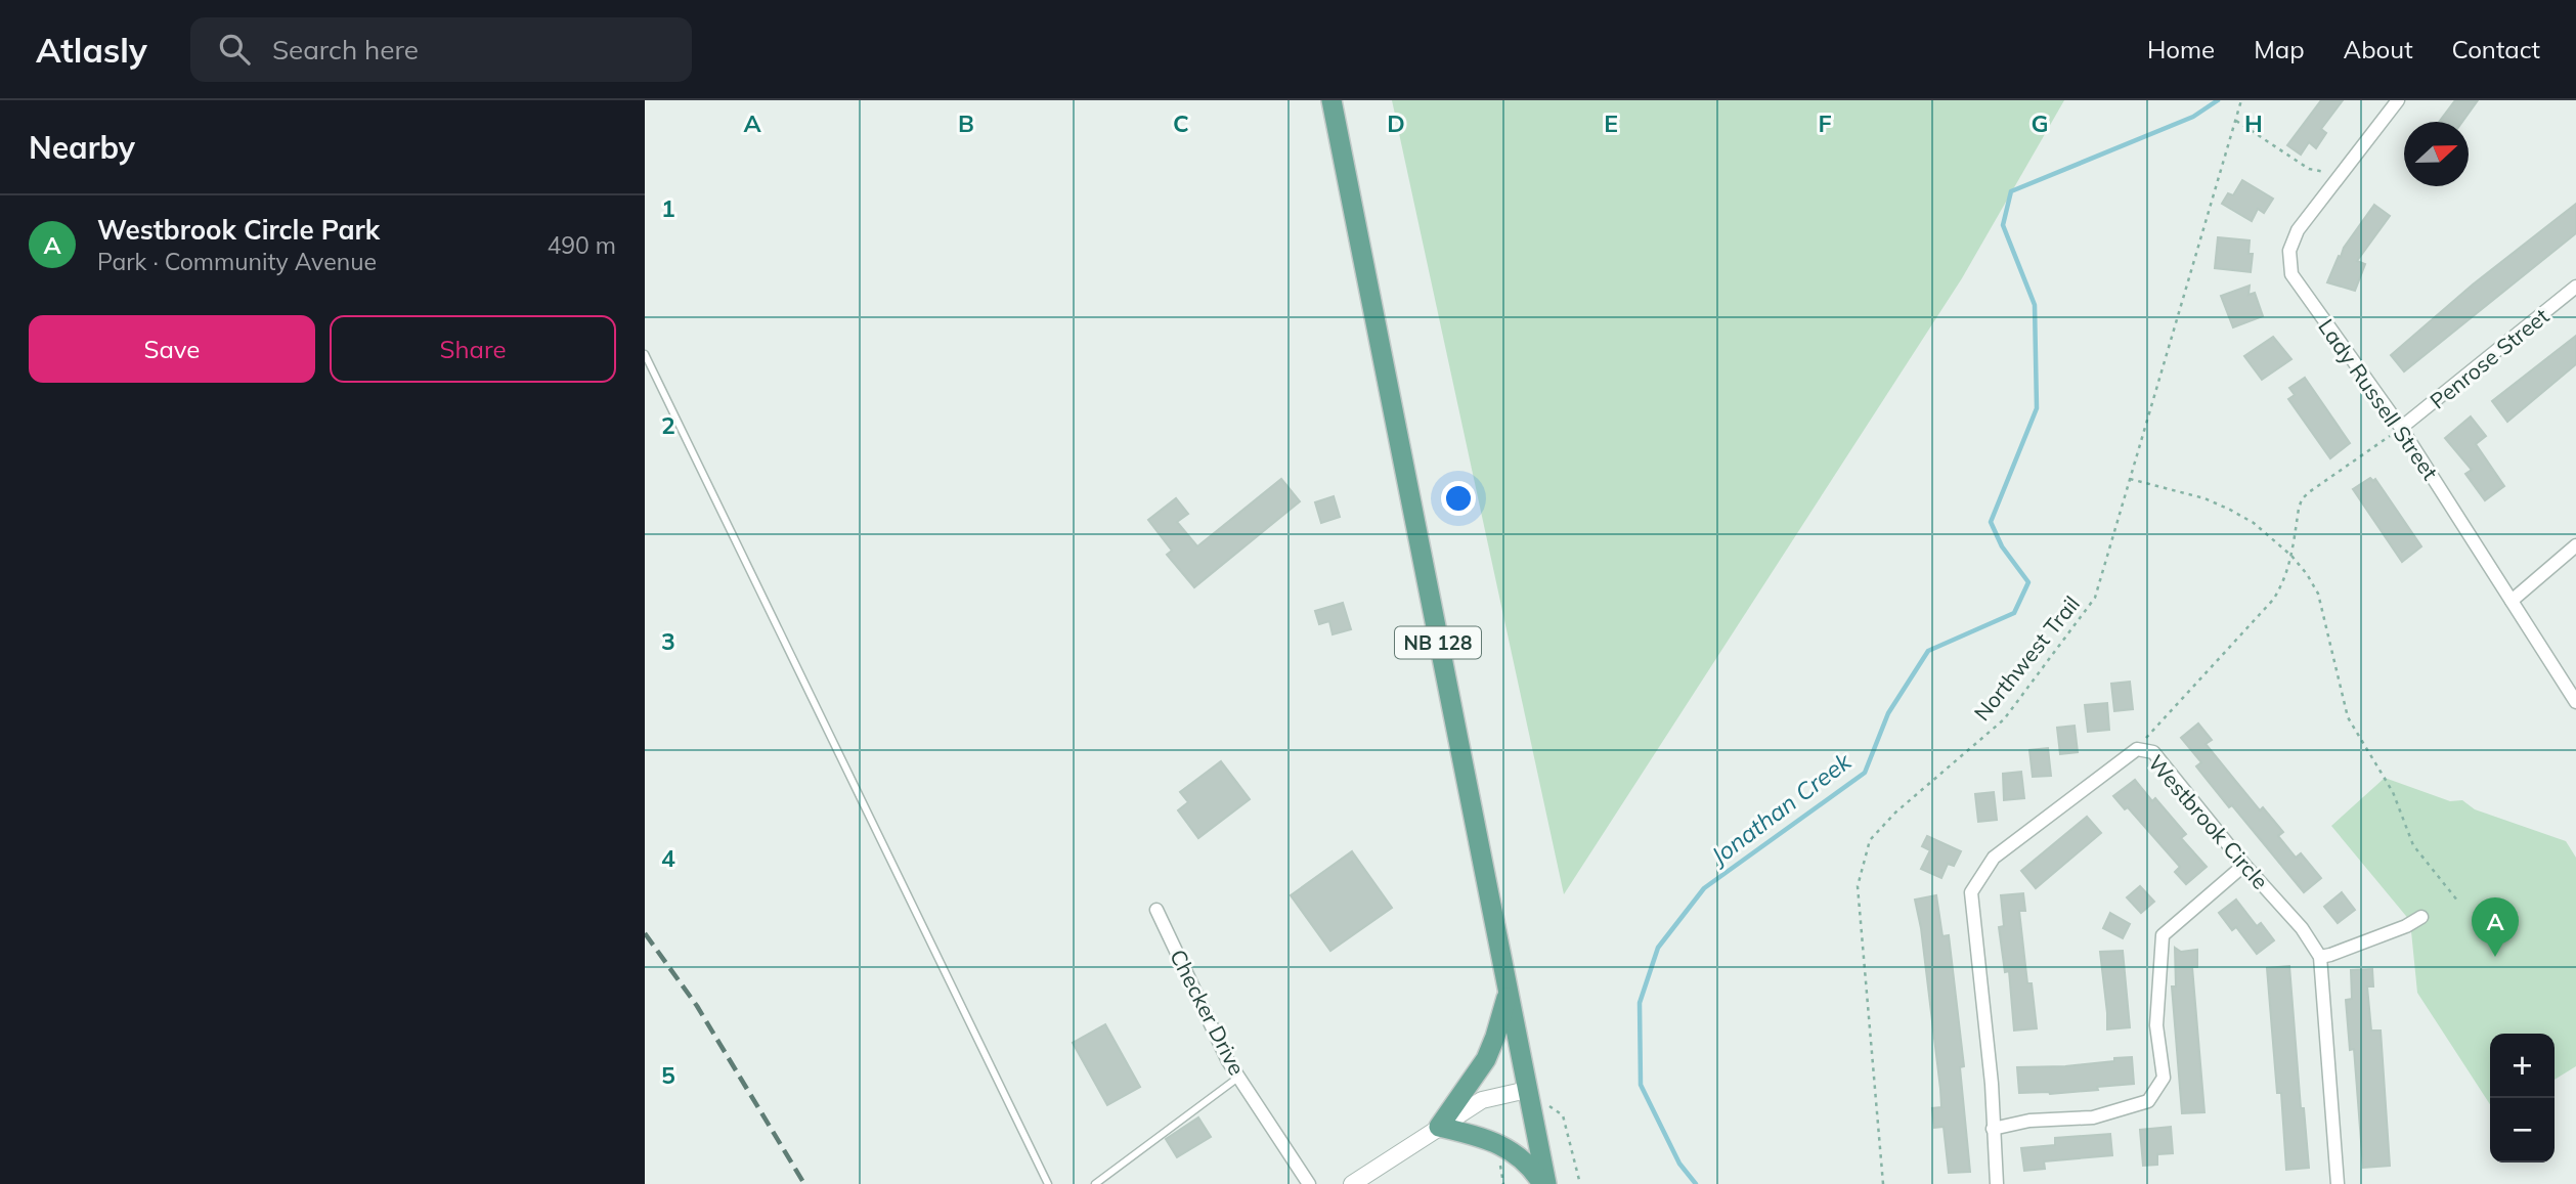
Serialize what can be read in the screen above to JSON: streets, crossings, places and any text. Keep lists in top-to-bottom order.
{
  "streets": {
    "main road": ["NB 128"],
    "street": [
      "Penrose Street",
      "Lady Russell Street",
      "Westbrook Circle",
      "Checker Drive"
    ],
    "path": ["Northwest Trail"]
  },
  "crossings": [
    ["Penrose Street", "Lady Russell Street"]
  ],
  "water": ["Jonathan Creek"],
  "north": "right",
  "page": {
    "header": "Atlasly",
    "search": "Search here",
    "nav": [
      "Home",
      "Map",
      "About",
      "Contact"
    ],
    "heading": "Nearby",
    "list": [
      {
        "mark": "A",
        "name": "Westbrook Circle Park",
        "note": "Park · Community Avenue",
        "value": "490 m"
      }
    ],
    "buttons": ["Save", "Share"],
    "pins": "A",
    "map_buttons": ["+", "−"]
  },
  "grid": {
    "columns": [
      "A",
      "B",
      "C",
      "D",
      "E",
      "F",
      "G",
      "H"
    ],
    "rows": [
      "1",
      "2",
      "3",
      "4",
      "5"
    ]
  }
}
